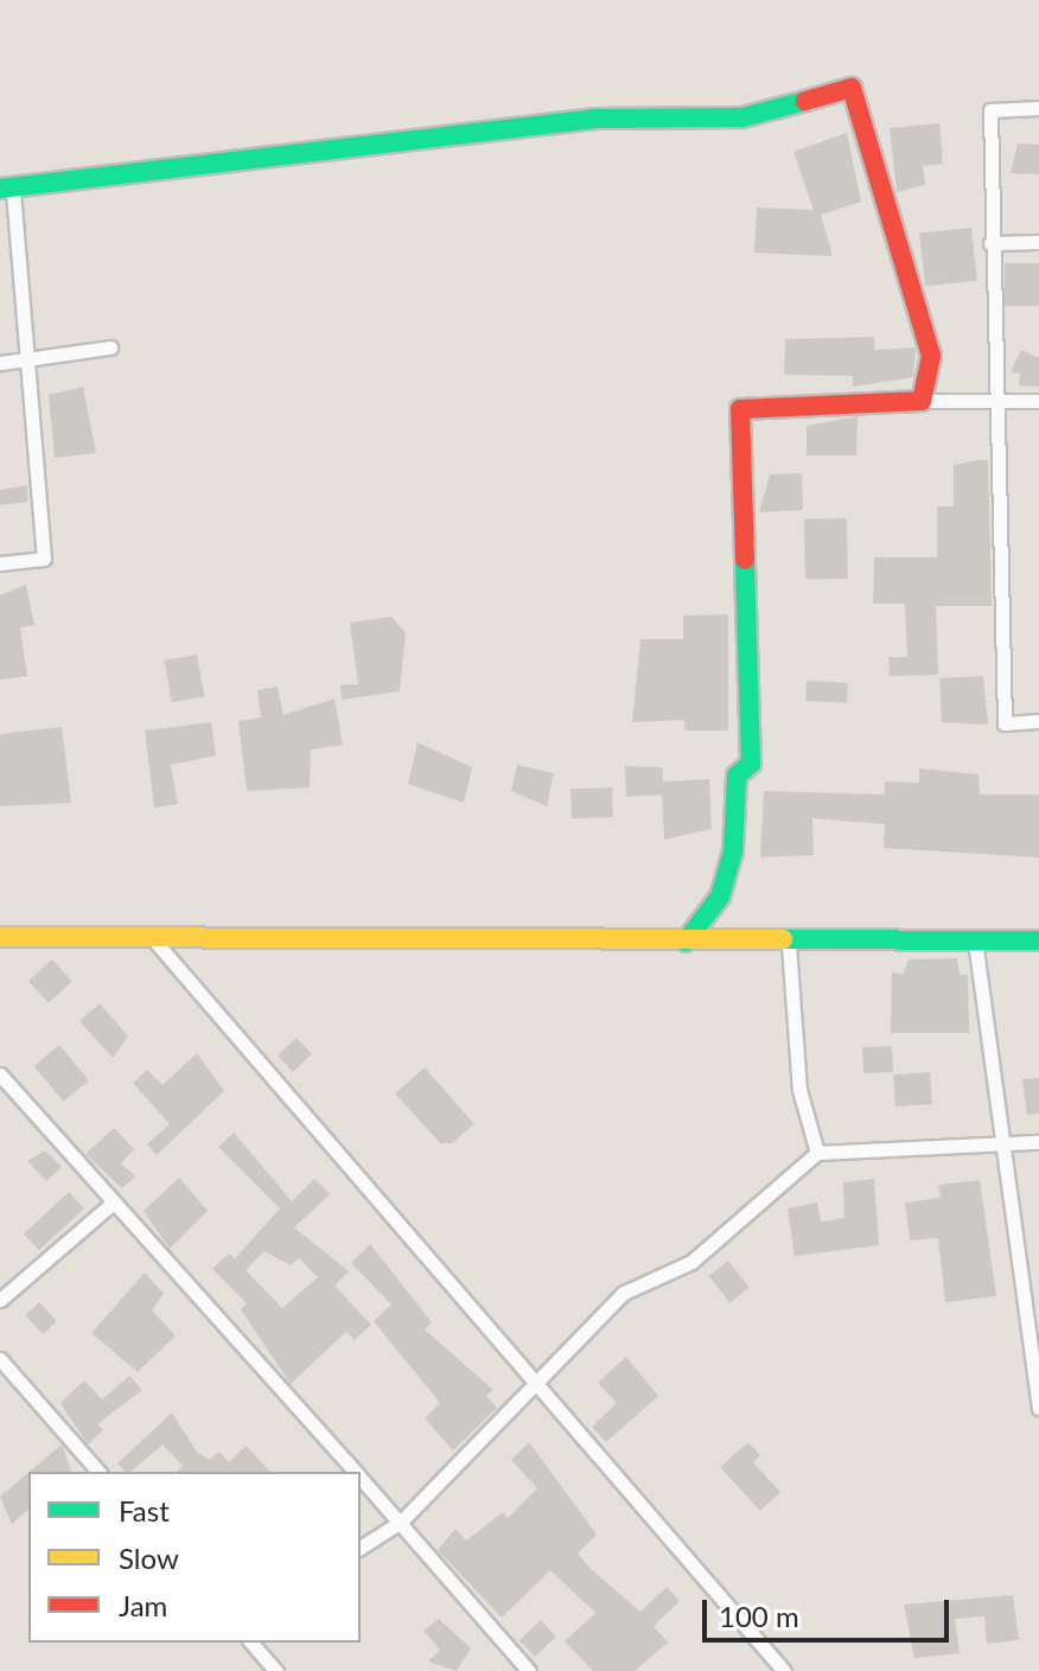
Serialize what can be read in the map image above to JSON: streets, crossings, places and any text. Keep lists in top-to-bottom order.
{
  "legend": ["Fast", "Slow", "Jam"],
  "scale_bar": "100 m"
}
